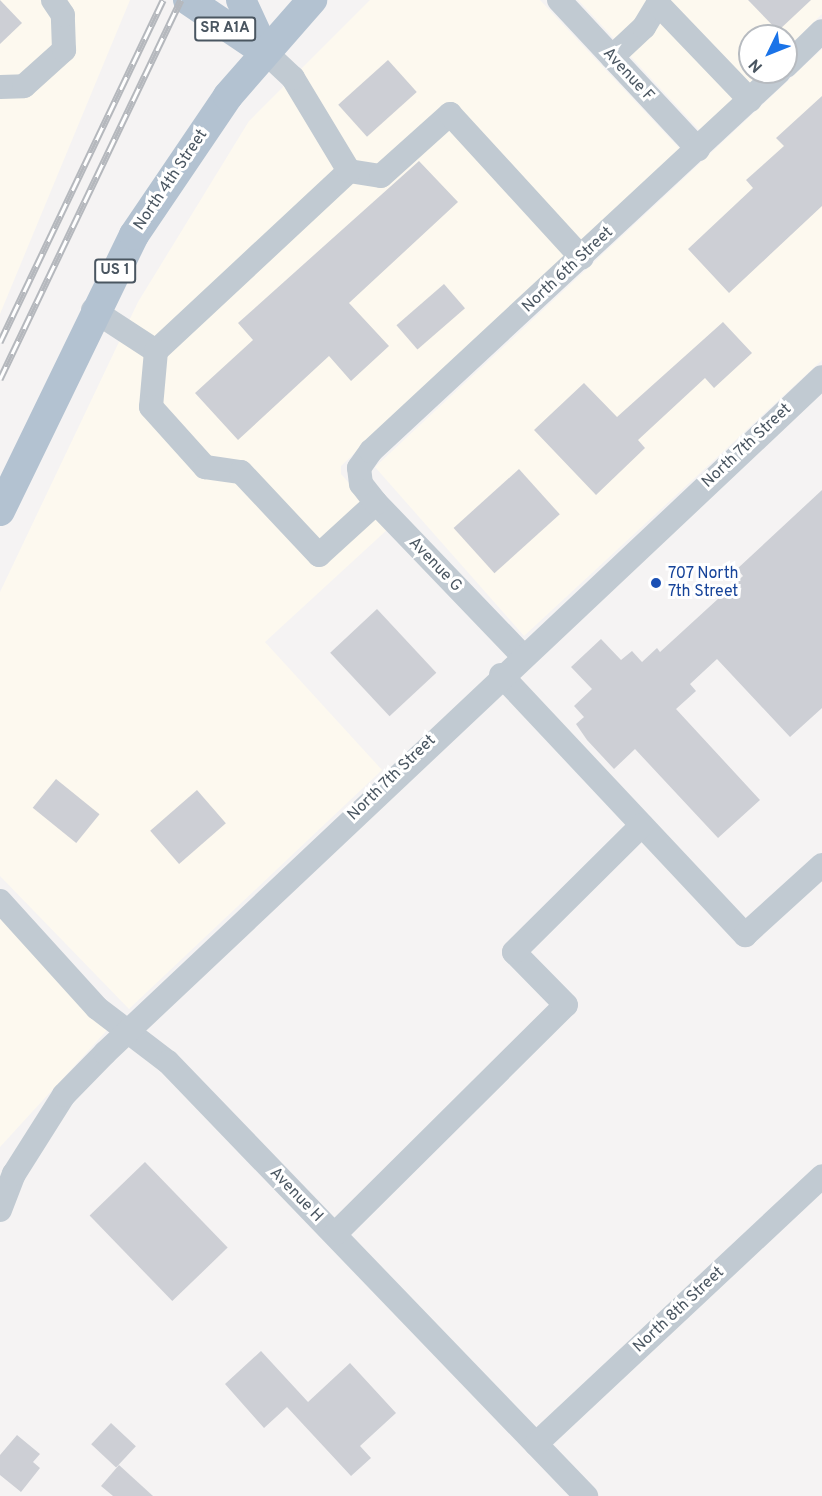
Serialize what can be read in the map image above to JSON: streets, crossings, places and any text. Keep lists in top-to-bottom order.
{
  "streets": {
    "main road": ["SR A1A", "North 4th Street", "US 1"],
    "street": [
      "Avenue F",
      "North 6th Street",
      "North 7th Street",
      "Avenue G",
      "Avenue H",
      "North 8th Street"
    ]
  },
  "crossings": [
    ["SR A1A", "North 4th Street"],
    ["Avenue F", "North 6th Street"],
    ["North 6th Street", "Avenue G"],
    ["North 7th Street", "Avenue G"],
    ["North 7th Street", "Avenue H"],
    ["Avenue H", "North 8th Street"]
  ],
  "places": ["707 North 7th Street"],
  "north": "bottom left"
}
